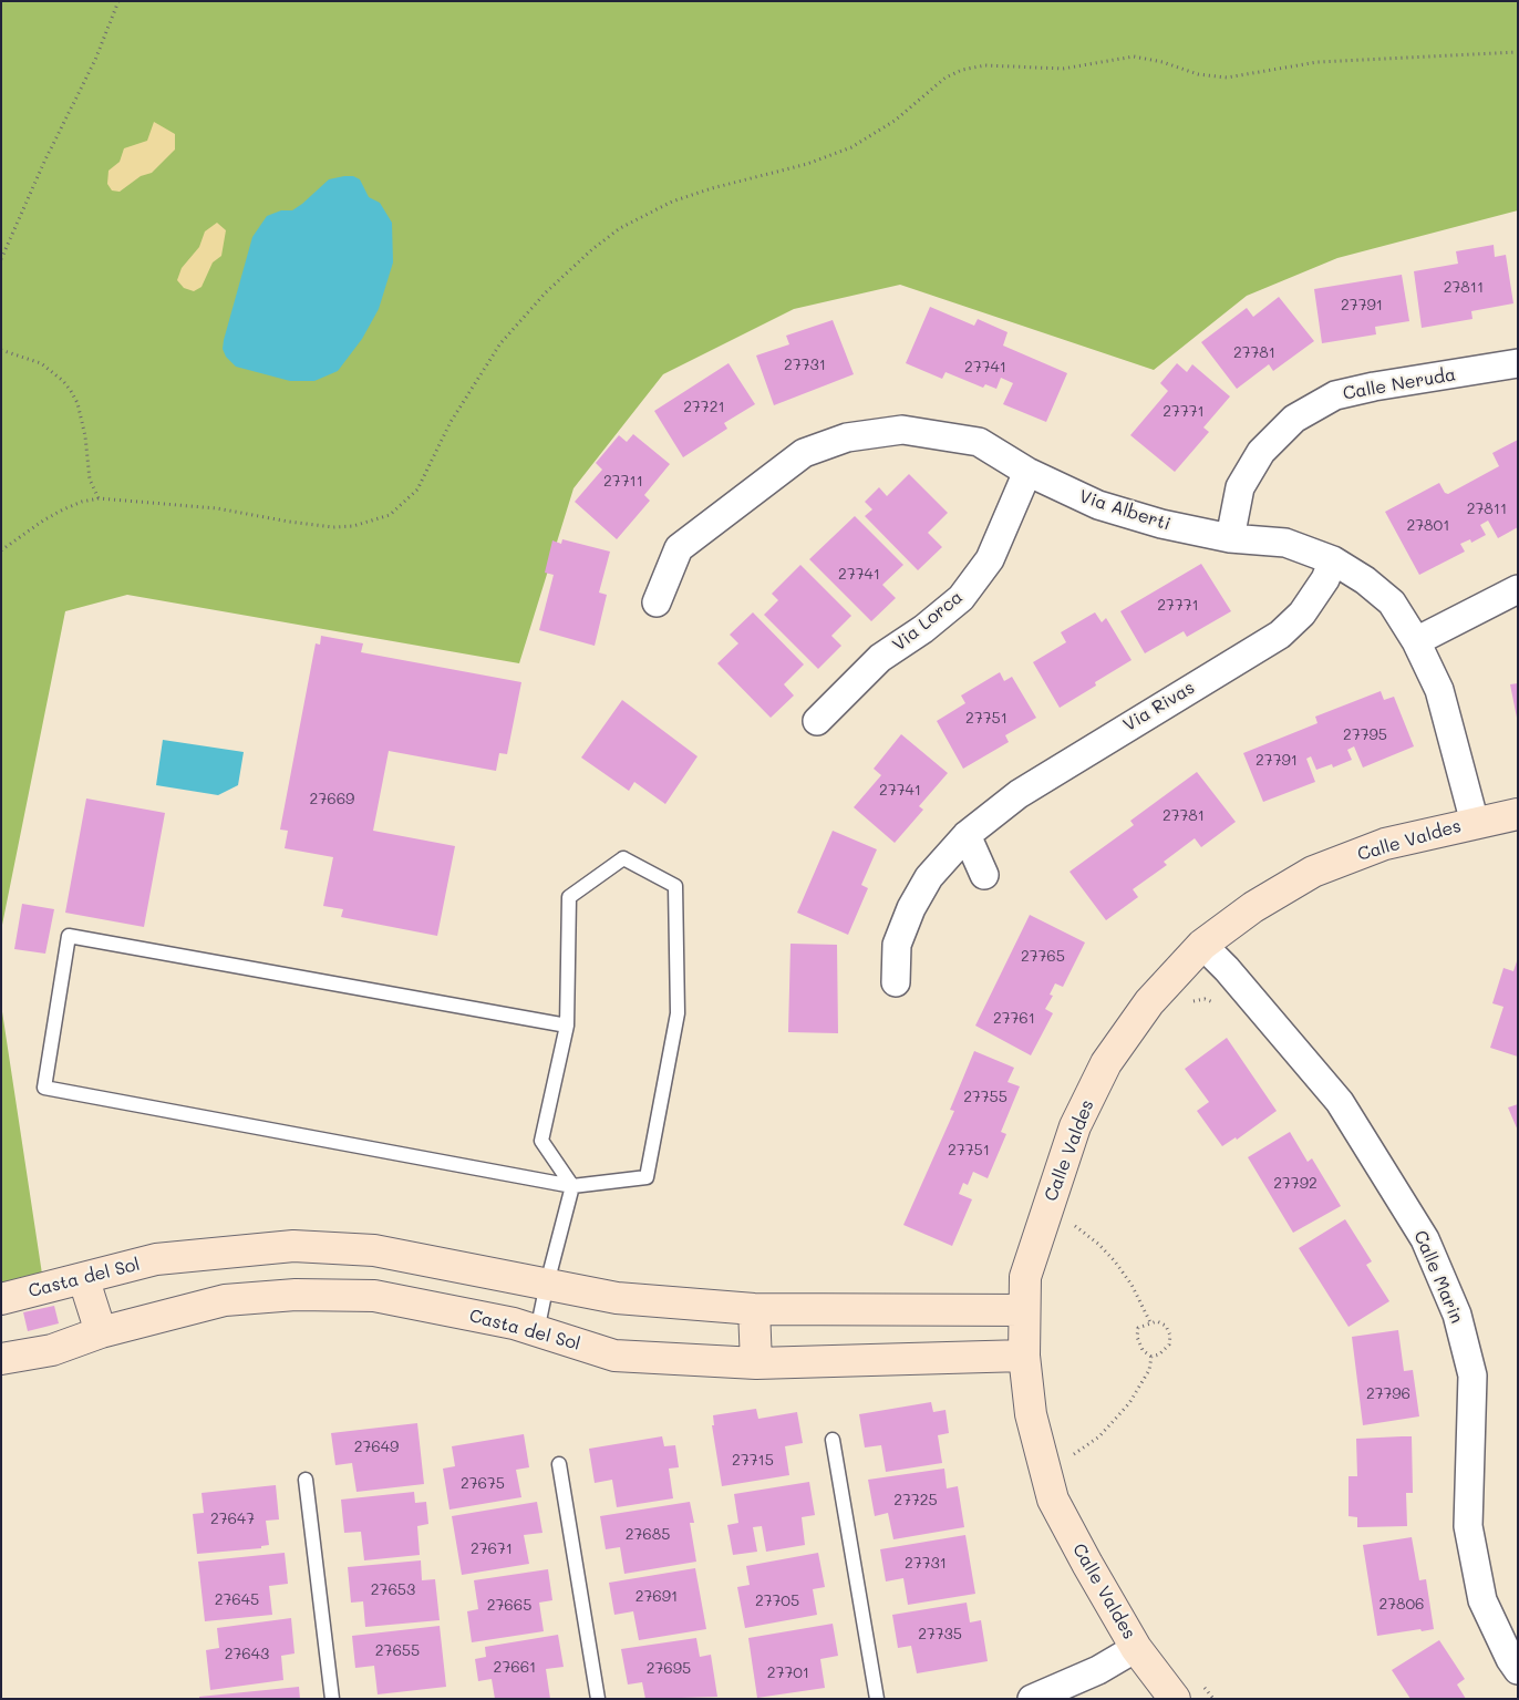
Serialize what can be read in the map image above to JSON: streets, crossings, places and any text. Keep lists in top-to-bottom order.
{
  "streets": {
    "street": [
      "Calle Neruda",
      "Via Alberti",
      "Via Lorca",
      "Via Rivas",
      "Calle Valdes",
      "Calle Marin",
      "Casta del Sol"
    ]
  },
  "crossings": [
    ["Calle Neruda", "Via Alberti"],
    ["Via Alberti", "Via Lorca"],
    ["Via Alberti", "Via Rivas"],
    ["Via Alberti", "Calle Valdes"],
    ["Calle Valdes", "Calle Marin"],
    ["Calle Valdes", "Casta del Sol"]
  ],
  "house_numbers": [
    "27811",
    "27791",
    "27781",
    "27731",
    "27741",
    "27721",
    "27771",
    "27711",
    "27811",
    "27801",
    "27741",
    "27771",
    "27751",
    "27795",
    "27791",
    "27741",
    "27669",
    "27781",
    "27765",
    "27761",
    "27755",
    "27751",
    "27792",
    "27796",
    "27649",
    "27715",
    "27675",
    "27725",
    "27647",
    "27685",
    "27671",
    "27731",
    "27653",
    "27691",
    "27645",
    "27705",
    "27806",
    "27665",
    "27735",
    "27655",
    "27643",
    "27661",
    "27695",
    "27701"
  ]
}
